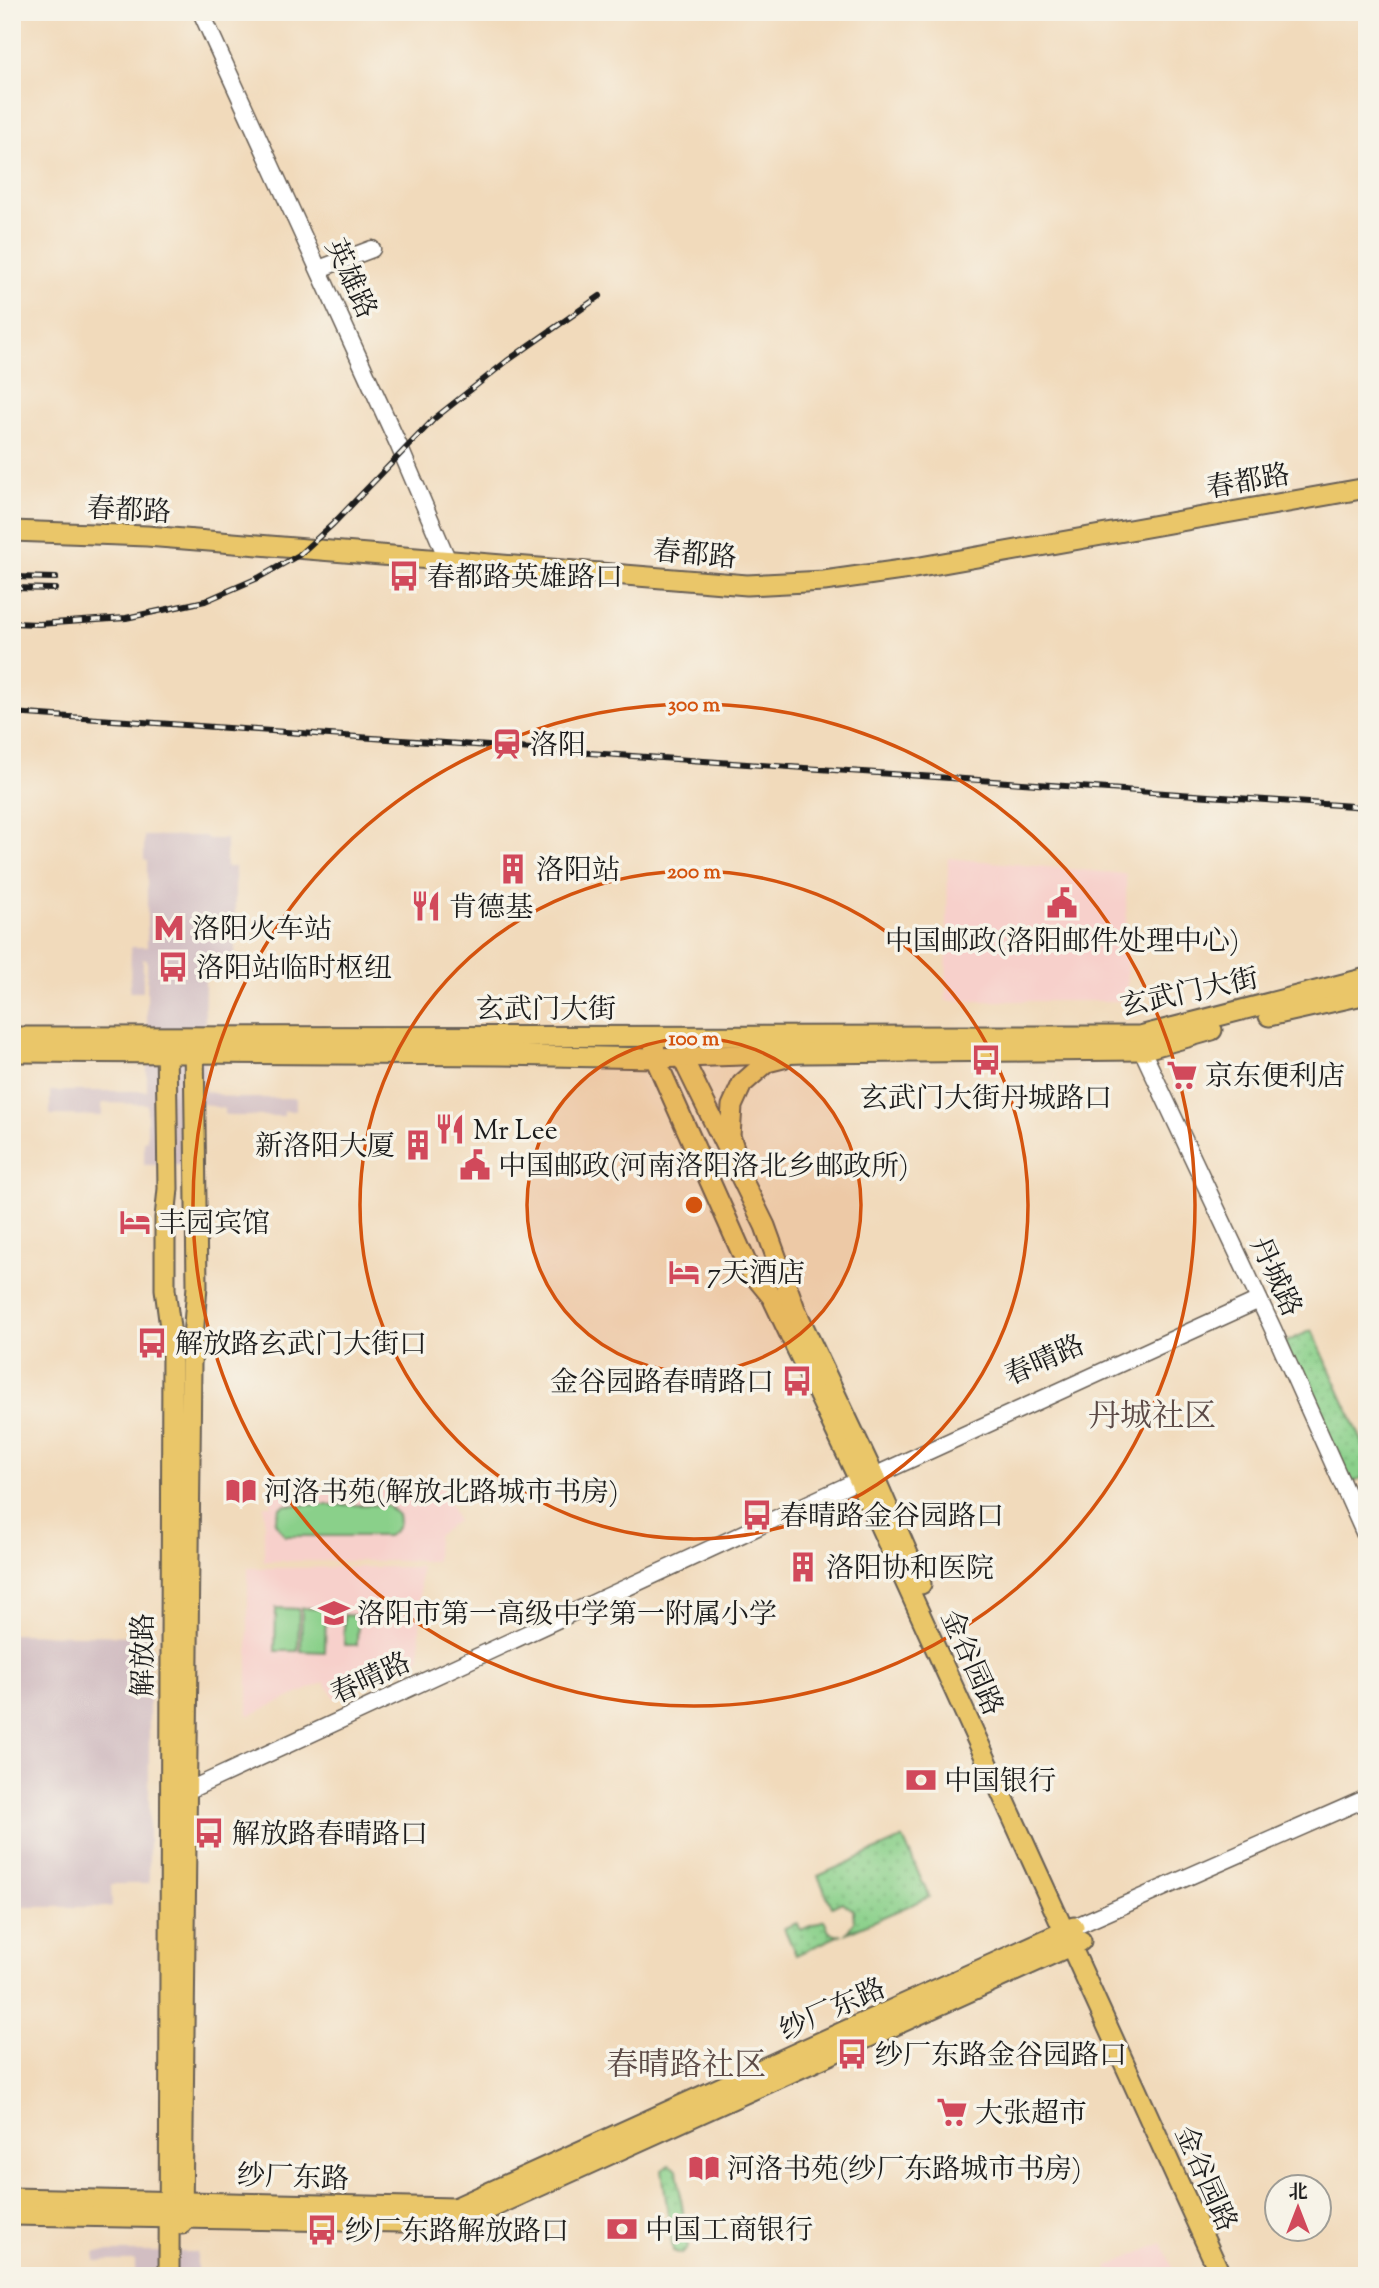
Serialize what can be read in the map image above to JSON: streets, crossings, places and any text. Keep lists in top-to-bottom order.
{
  "streets": {
    "main road": [
      "春都路",
      "玄武门大街",
      "解放路",
      "金谷园路",
      "纱厂东路"
    ],
    "street": ["英雄路", "丹城路", "春晴路"]
  },
  "crossings": [
    ["英雄路", "春都路"],
    ["玄武门大街", "丹城路"],
    ["玄武门大街", "解放路"],
    ["玄武门大街", "金谷园路"],
    ["丹城路", "春晴路"],
    ["春晴路", "解放路"],
    ["春晴路", "金谷园路"],
    ["解放路", "纱厂东路"],
    ["金谷园路", "纱厂东路"]
  ],
  "districts": ["丹城社区", "春晴路社区"],
  "places": {
    "bus stop": [
      "春都路英雄路口",
      "洛阳站临时枢纽",
      "玄武门大街丹城路口",
      "解放路玄武门大街口",
      "金谷园路春晴路口",
      "春晴路金谷园路口",
      "解放路春晴路口",
      "纱厂东路金谷园路口",
      "纱厂东路解放路口"
    ],
    "station": ["洛阳"],
    "building": ["洛阳站", "新洛阳大厦", "洛阳协和医院"],
    "public building": ["中国邮政(洛阳邮件处理中心)", "中国邮政(河南洛阳洛北乡邮政所)"],
    "restaurant": ["肯德基", "Mr Lee"],
    "metro station": ["洛阳火车站"],
    "supermarket": ["京东便利店", "大张超市"],
    "hotel": ["丰园宾馆", "7天酒店"],
    "library": ["河洛书苑(解放北路城市书房)", "河洛书苑(纱厂东路城市书房)"],
    "school or university": ["洛阳市第一高级中学第一附属小学"],
    "bank": ["中国银行", "中国工商银行"]
  },
  "north": "top",
  "rings": ["300 m", "200 m", "100 m"]
}
